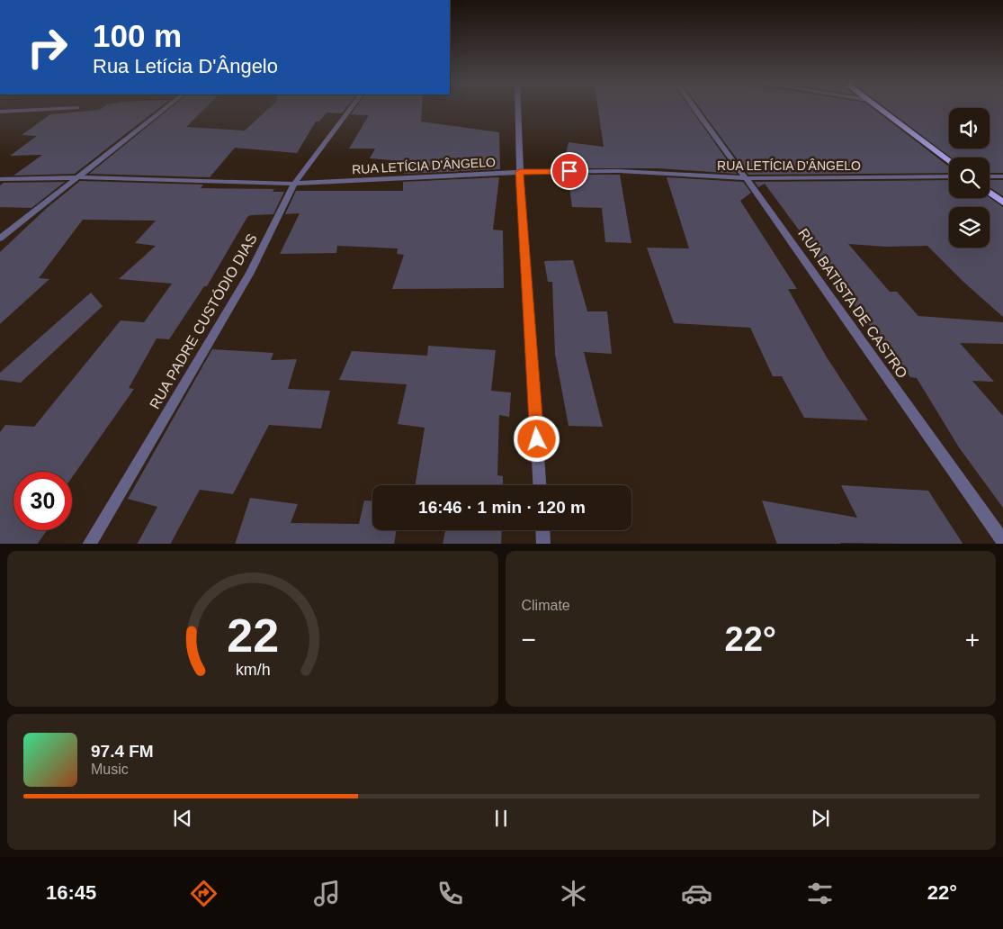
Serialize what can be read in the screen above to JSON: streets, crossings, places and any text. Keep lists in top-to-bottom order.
{
  "streets": {
    "street": ["RUA LETÍCIA D'ÂNGELO", "RUA BATISTA DE CASTRO", "RUA PADRE CUSTÓDIO DIAS"]
  },
  "crossings": [
    ["RUA LETÍCIA D'ÂNGELO", "RUA BATISTA DE CASTRO"],
    ["RUA LETÍCIA D'ÂNGELO", "RUA PADRE CUSTÓDIO DIAS"]
  ],
  "page": {
    "turn": ["100 m", "Rua Letícia D'Ângelo"],
    "limit": "30",
    "trip": "16:46 · 1 min · 120 m",
    "tile": "Climate",
    "heat": ["−", "22°", "+"],
    "song": ["97.4 FM", "Music"],
    "tabs": ["16:45", "22°"],
    "gauge": ["22", "km/h"]
  }
}
